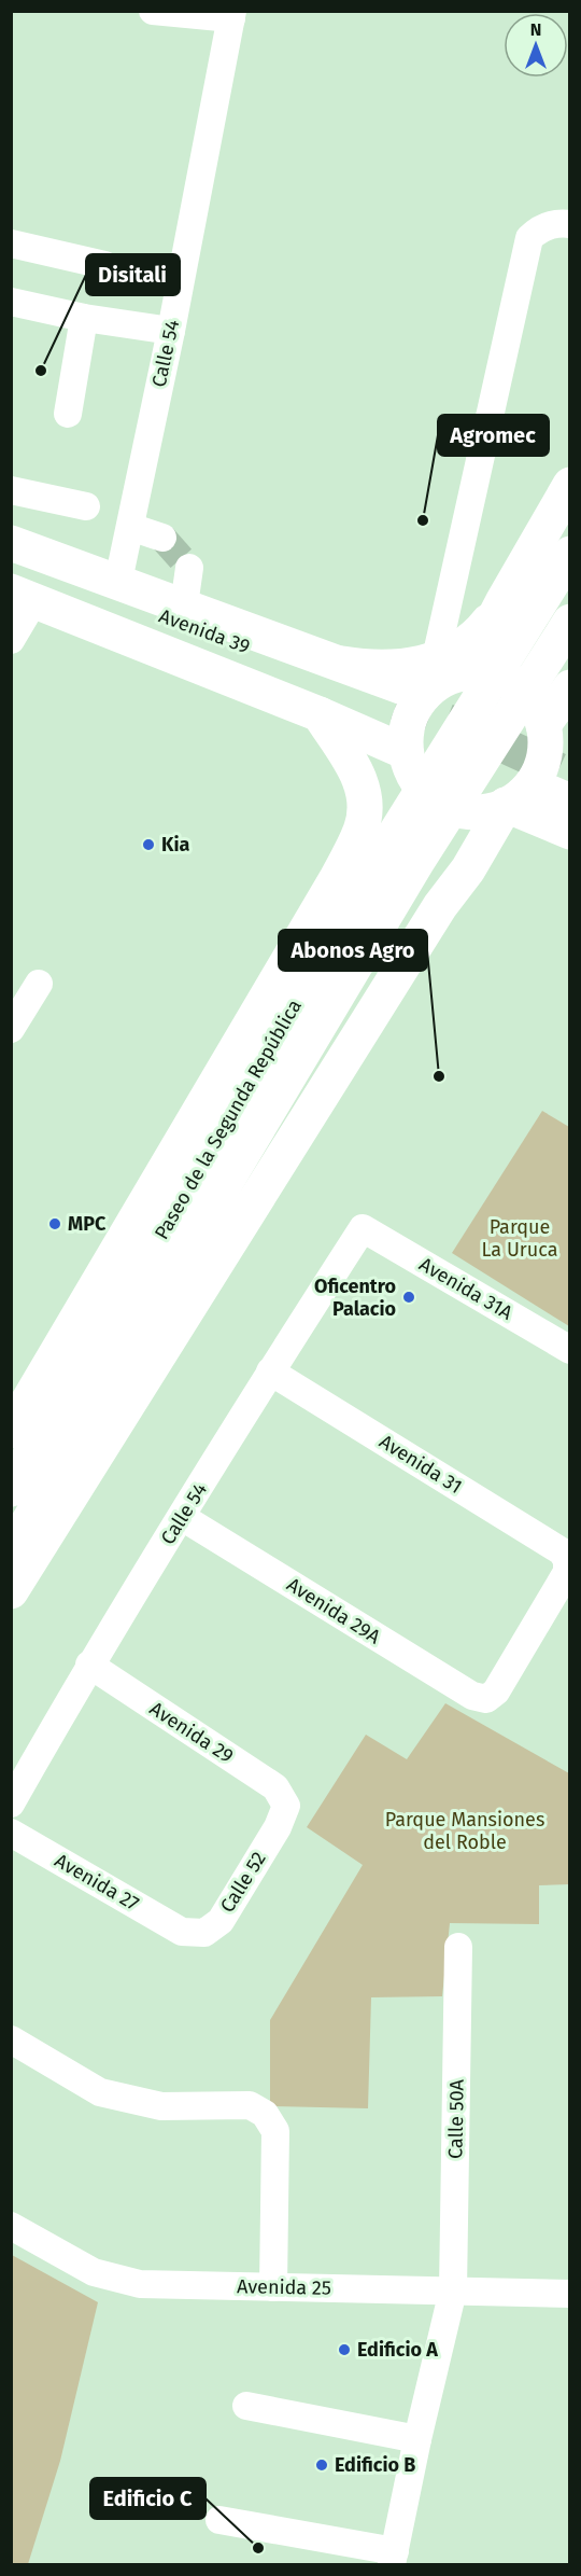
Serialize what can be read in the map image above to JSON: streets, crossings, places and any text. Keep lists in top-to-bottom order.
{
  "streets": {
    "main road": ["Avenida 39", "Paseo de la Segunda República"],
    "street": [
      "Calle 54",
      "Avenida 31A",
      "Avenida 31",
      "Avenida 29A",
      "Avenida 29",
      "Avenida 27",
      "Calle 52",
      "Calle 50A",
      "Avenida 25"
    ]
  },
  "crossings": [
    ["Calle 54", "Avenida 31A"],
    ["Calle 54", "Avenida 31"],
    ["Calle 54", "Avenida 29A"],
    ["Calle 54", "Avenida 29"],
    ["Avenida 31", "Avenida 29A"],
    ["Avenida 29", "Calle 52"],
    ["Avenida 27", "Calle 52"],
    ["Calle 50A", "Avenida 25"]
  ],
  "parks": ["Parque La Uruca", "Parque Mansiones del Roble"],
  "places": [
    "Disitali",
    "Agromec",
    "Kia",
    "Abonos Agro",
    "MPC",
    "Oficentro Palacio",
    "Edificio A",
    "Edificio B",
    "Edificio C"
  ],
  "north": "top"
}
